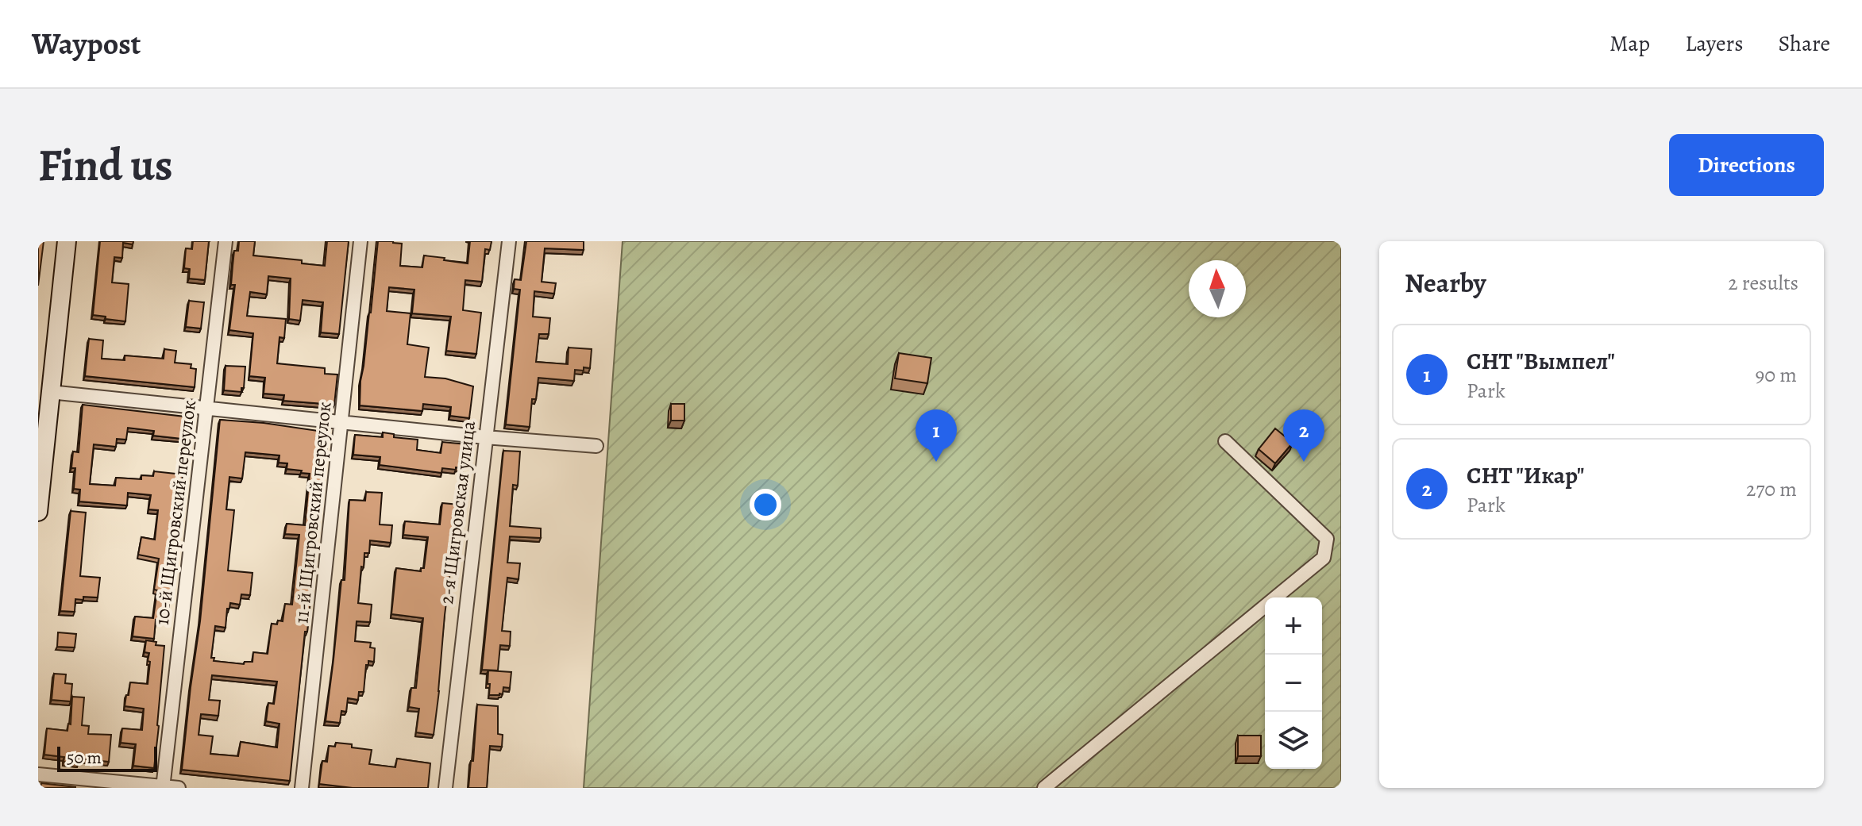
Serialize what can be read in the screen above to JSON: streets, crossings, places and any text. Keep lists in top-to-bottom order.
{
  "streets": {
    "street": ["10-й Щигровский переулок", "11-й Щигровский переулок", "2-я Щигровская улица"]
  },
  "scale_bar": "50 m",
  "north": "top",
  "page": {
    "header": "Waypost",
    "nav": ["Map", "Layers", "Share"],
    "buttons": "Directions",
    "title": "Find us",
    "heading": ["Nearby", "2 results"],
    "list": [
      {
        "mark": "1",
        "name": "СНТ \"Вымпел\"",
        "note": "Park",
        "value": "90 m"
      },
      {
        "mark": "2",
        "name": "СНТ \"Икар\"",
        "note": "Park",
        "value": "270 m"
      }
    ],
    "pins": ["1", "2"],
    "map_buttons": ["+", "−"],
    "scale": "50 m"
  }
}
